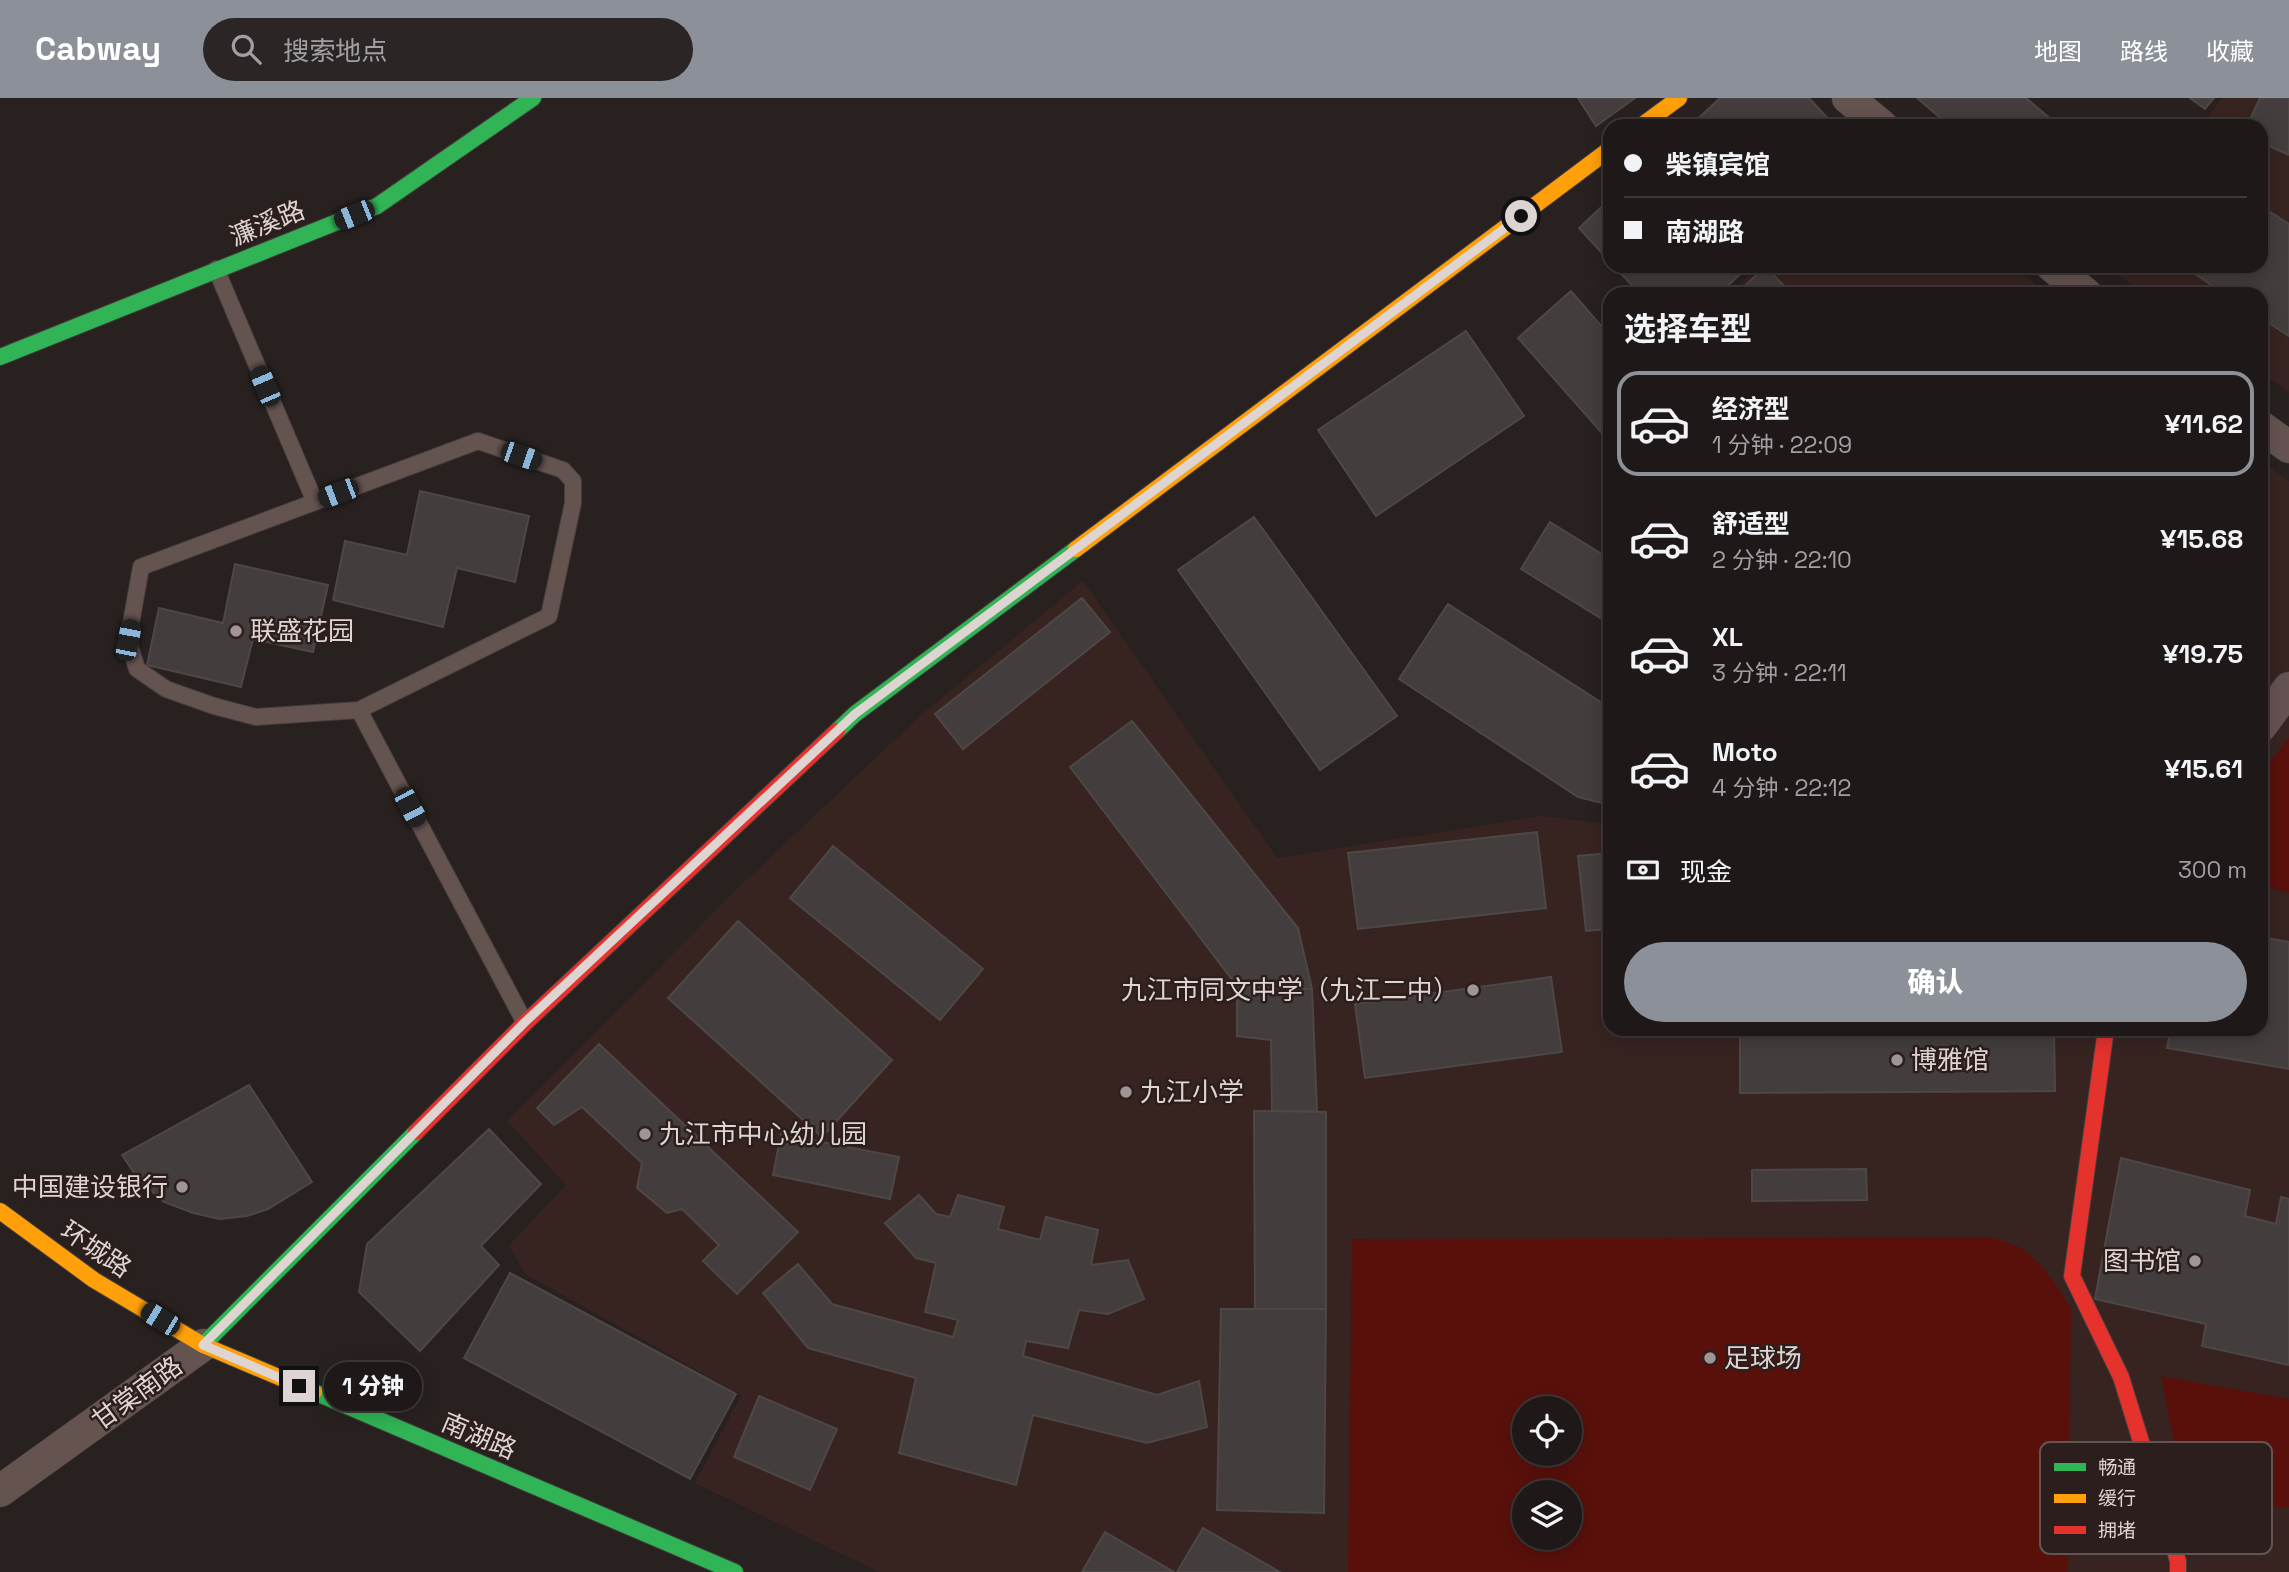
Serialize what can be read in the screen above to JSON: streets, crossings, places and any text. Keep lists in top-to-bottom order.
{
  "streets": {
    "street": [
      "濂溪路",
      "环城路",
      "甘棠南路",
      "南湖路"
    ]
  },
  "crossings": [
    ["环城路", "甘棠南路"],
    ["环城路", "南湖路"],
    ["甘棠南路", "南湖路"]
  ],
  "places": [
    "联盛花园",
    "九江市同文中学（九江二中）",
    "博雅馆",
    "九江小学",
    "九江市中心幼儿园",
    "中国建设银行",
    "图书馆",
    "足球场"
  ],
  "legend": ["畅通", "缓行", "拥堵"],
  "page": {
    "header": "Cabway",
    "search": "搜索地点",
    "nav": ["地图", "路线", "收藏"],
    "banner": ["柴镇宾馆", "南湖路"],
    "heading": "选择车型",
    "list": [
      {
        "name": "经济型",
        "note": "1 分钟 · 22:09",
        "value": "¥11.62"
      },
      {
        "name": "舒适型",
        "note": "2 分钟 · 22:10",
        "value": "¥15.68"
      },
      {
        "name": "XL",
        "note": "3 分钟 · 22:11",
        "value": "¥19.75"
      },
      {
        "name": "Moto",
        "note": "4 分钟 · 22:12",
        "value": "¥15.61"
      }
    ],
    "pay": ["现金", "300 m"],
    "buttons": "确认",
    "bubble": "1 分钟"
  }
}
